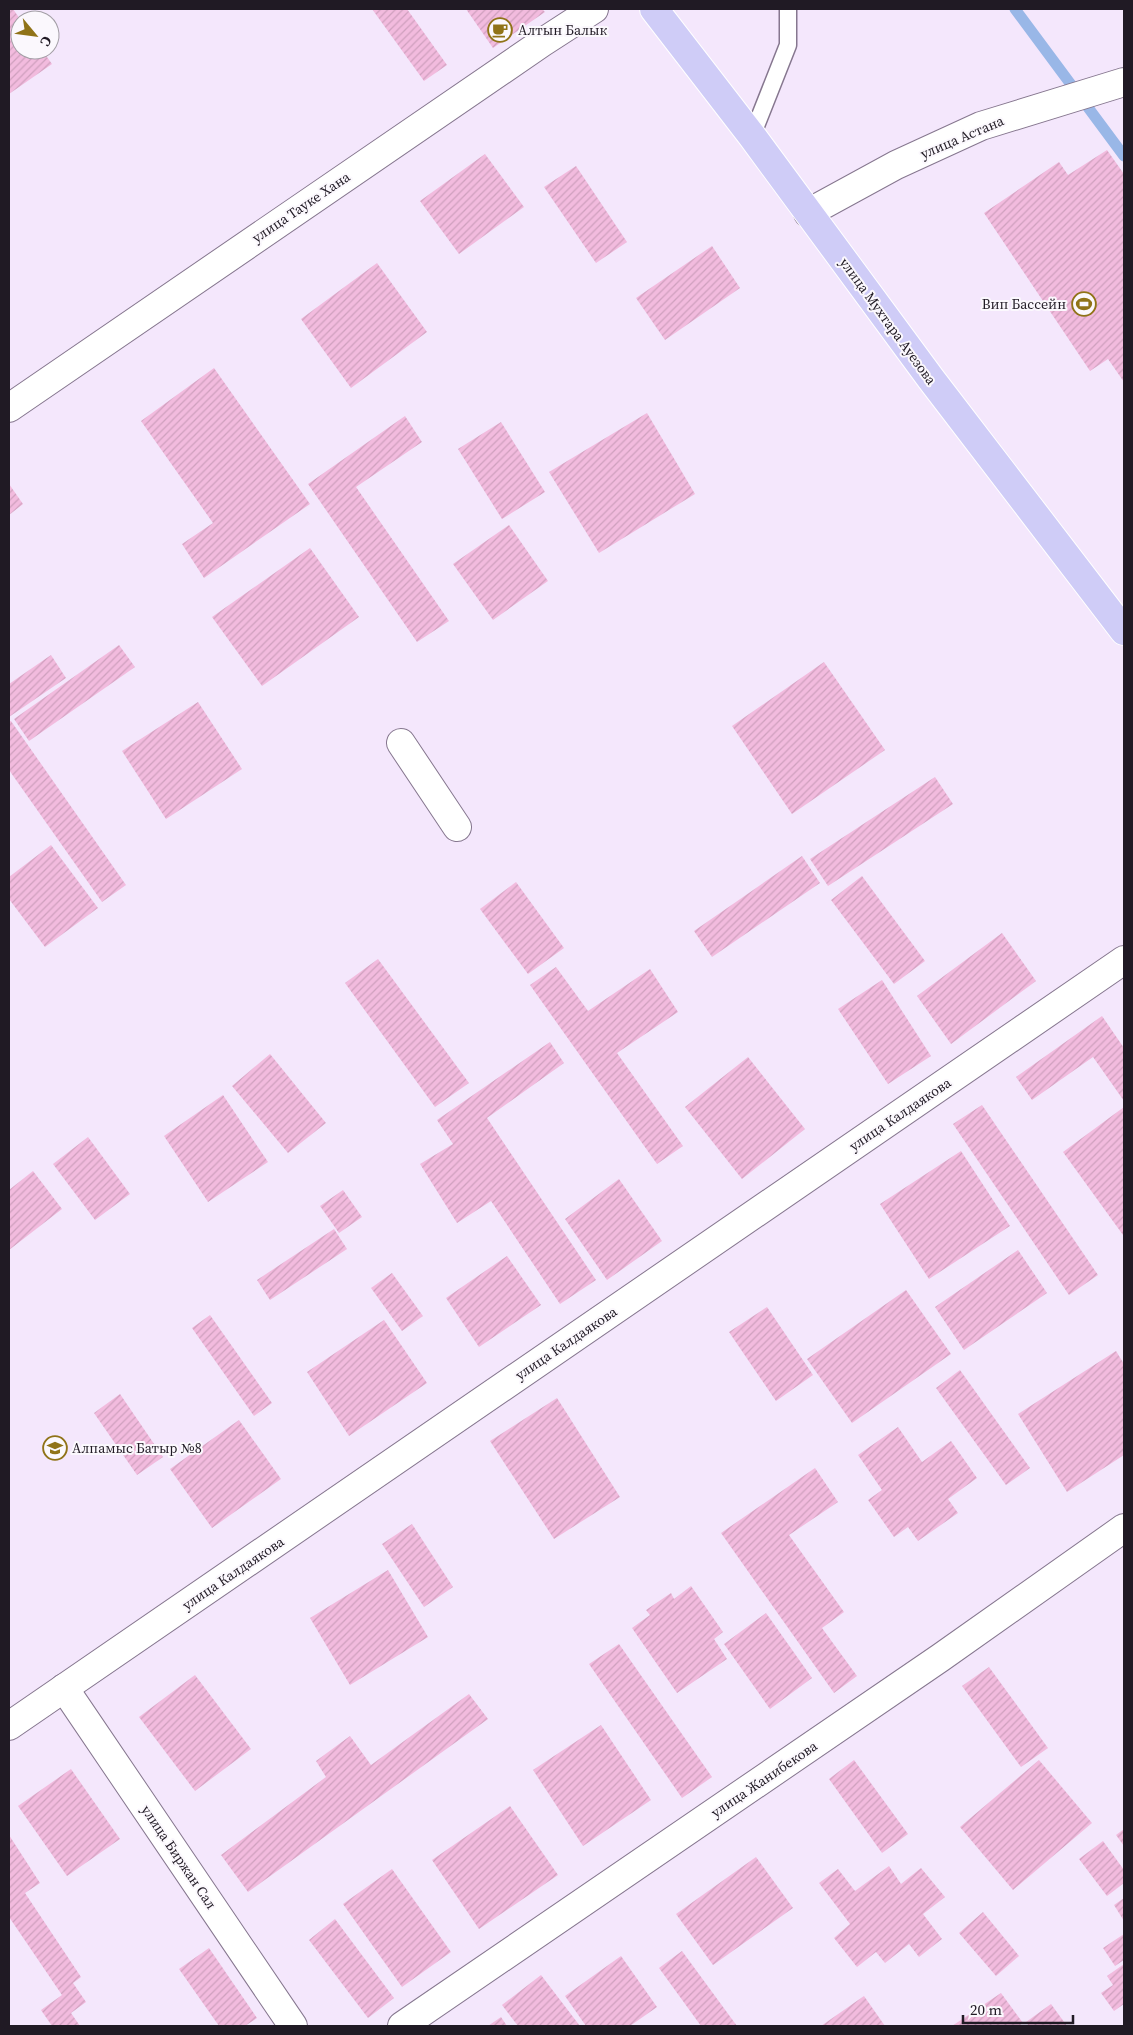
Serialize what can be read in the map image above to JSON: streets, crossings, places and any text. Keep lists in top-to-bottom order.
{
  "streets": {
    "main road": ["улица Мухтара Ауезова"],
    "street": [
      "улица Астана",
      "улица Тауке Хана",
      "улица Калдаякова",
      "улица Жанибекова",
      "улица Биржан Сал"
    ]
  },
  "crossings": [
    ["улица Астана", "улица Мухтара Ауезова"],
    ["улица Калдаякова", "улица Биржан Сал"]
  ],
  "places": {
    "cafe": ["Алтын Балык"],
    "sports": ["Вип Бассейн"],
    "school or university": ["Алпамыс Батыр №8"]
  },
  "scale_bar": "20 m",
  "north": "bottom right"
}
